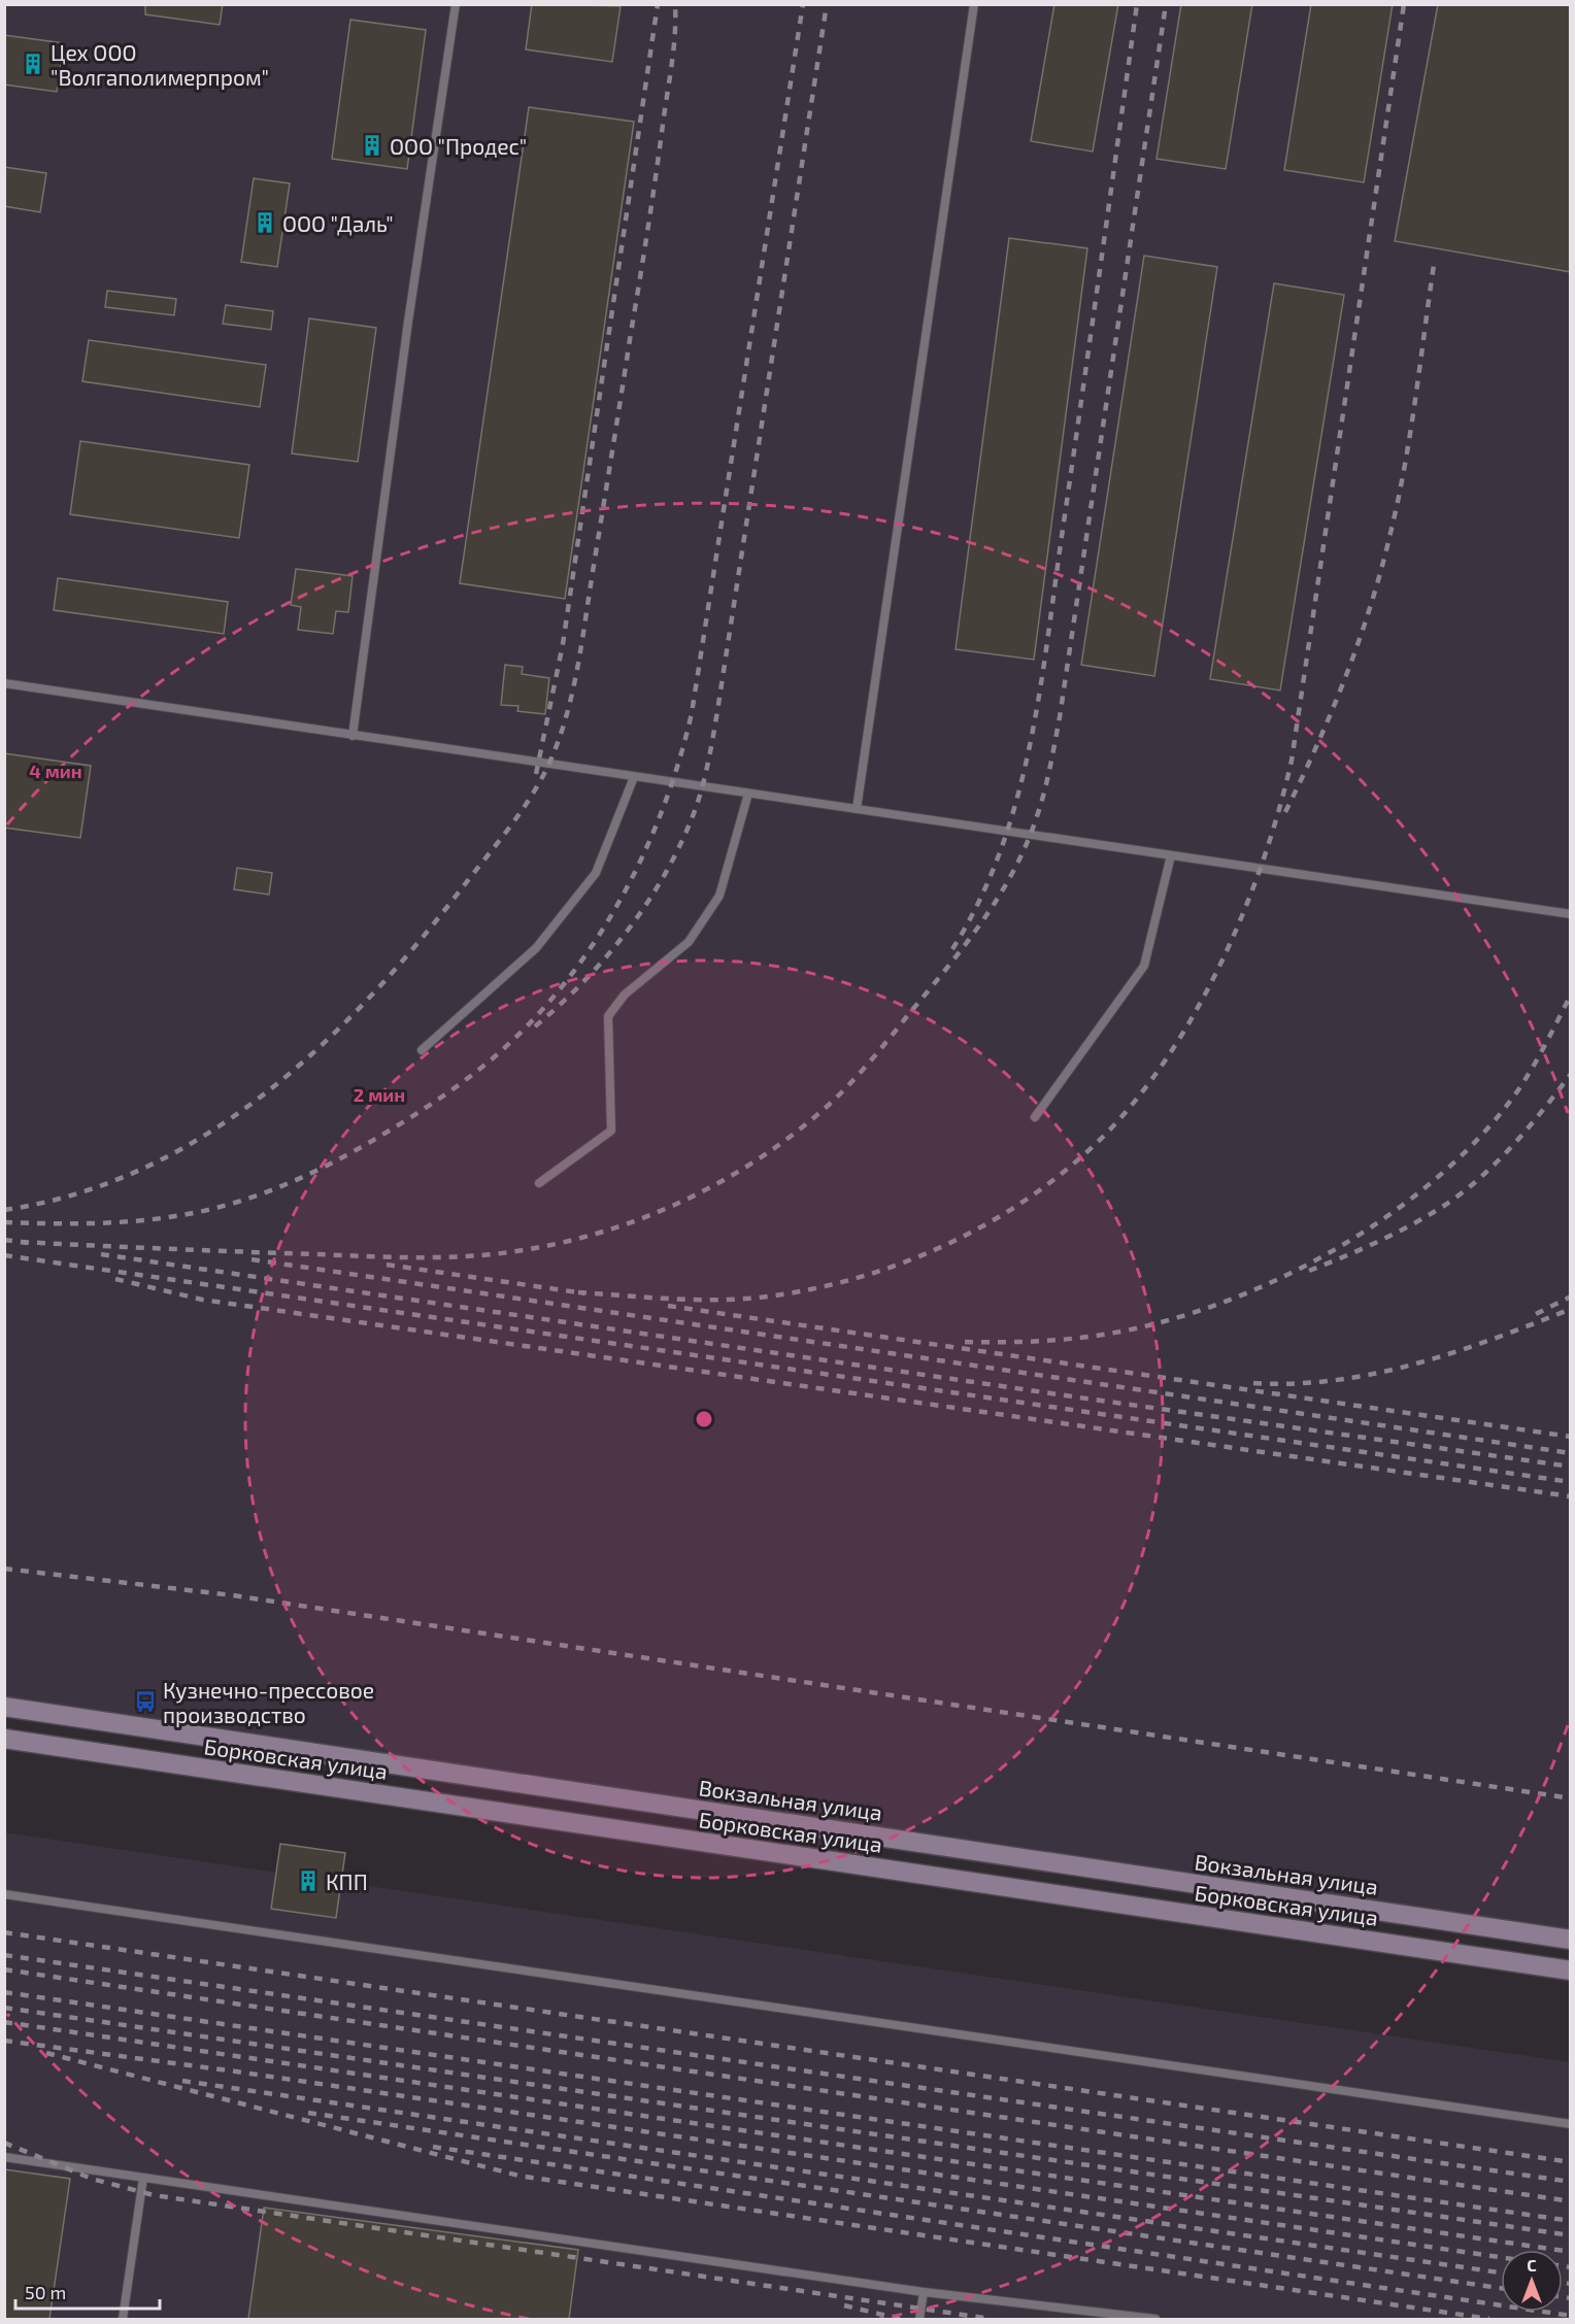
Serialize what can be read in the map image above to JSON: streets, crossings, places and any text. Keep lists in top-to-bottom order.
{
  "streets": {
    "main road": ["Борковская улица", "Вокзальная улица"]
  },
  "places": {
    "building": [
      "Цех ООО \"Волгаполимерпром\"",
      "ООО \"Продес\"",
      "ООО \"Даль\"",
      "КПП"
    ],
    "bus stop": ["Кузнечно-прессовое производство"]
  },
  "scale_bar": "50 m",
  "north": "top",
  "rings": ["4 мин", "2 мин"]
}
